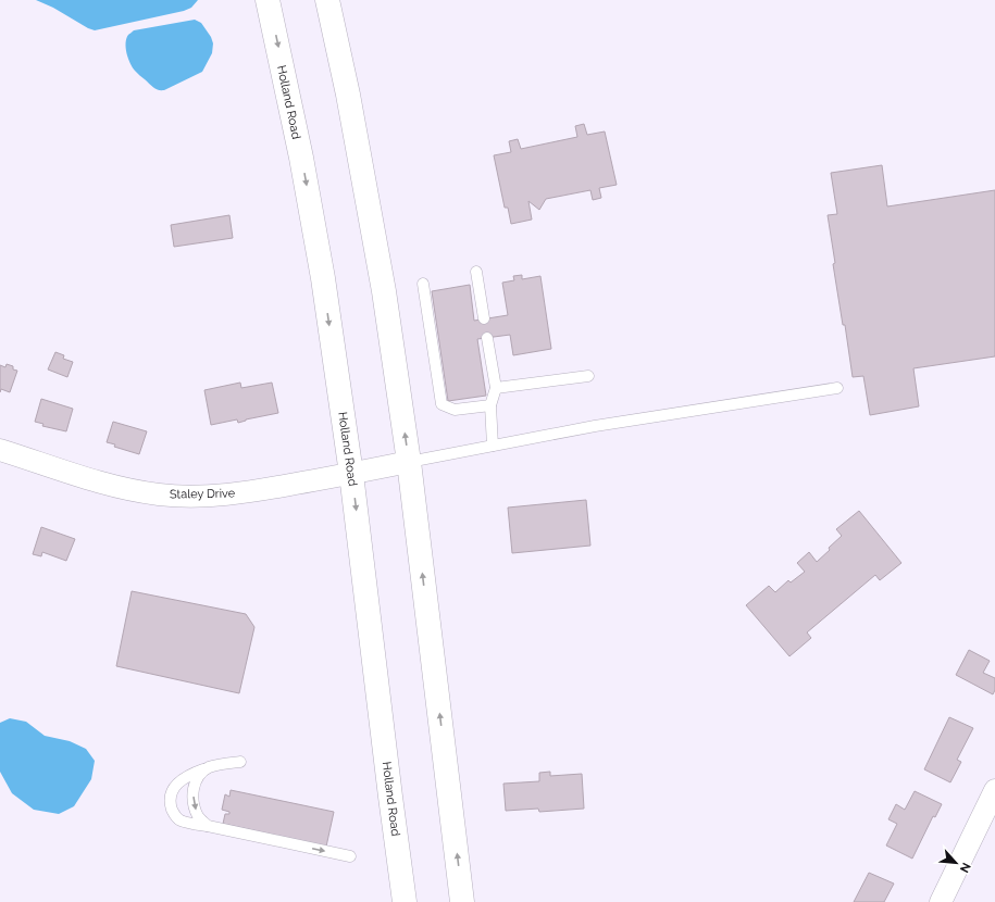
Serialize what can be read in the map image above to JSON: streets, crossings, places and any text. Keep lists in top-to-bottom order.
{
  "streets": {
    "highway": ["Holland Road"],
    "street": ["Staley Drive"]
  },
  "crossings": [
    ["Holland Road", "Staley Drive"]
  ],
  "north": "bottom right"
}
